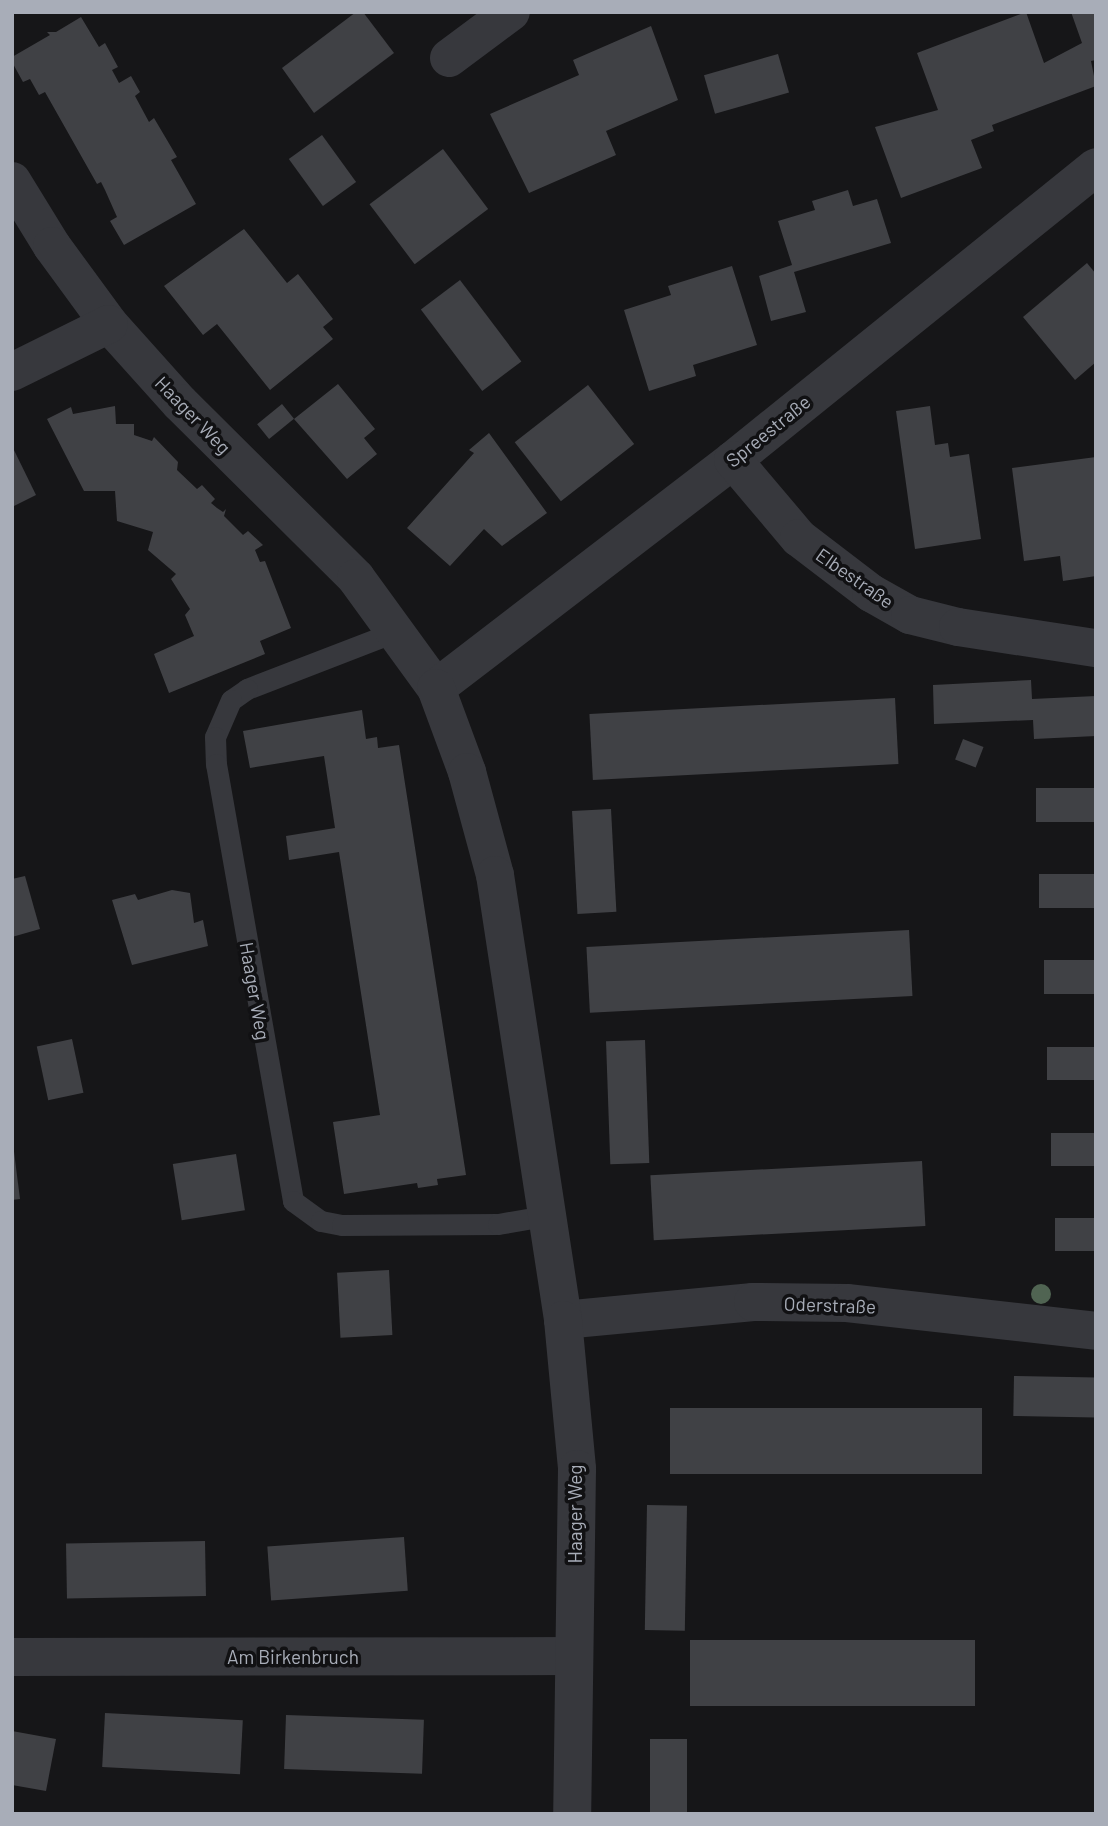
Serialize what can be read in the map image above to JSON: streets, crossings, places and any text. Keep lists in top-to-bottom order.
{
  "streets": {
    "street": [
      "Haager Weg",
      "Spreestraße",
      "Elbestraße",
      "Oderstraße",
      "Am Birkenbruch"
    ]
  },
  "crossings": [
    ["Haager Weg", "Spreestraße"],
    ["Haager Weg", "Oderstraße"],
    ["Haager Weg", "Am Birkenbruch"],
    ["Spreestraße", "Elbestraße"]
  ]
}
